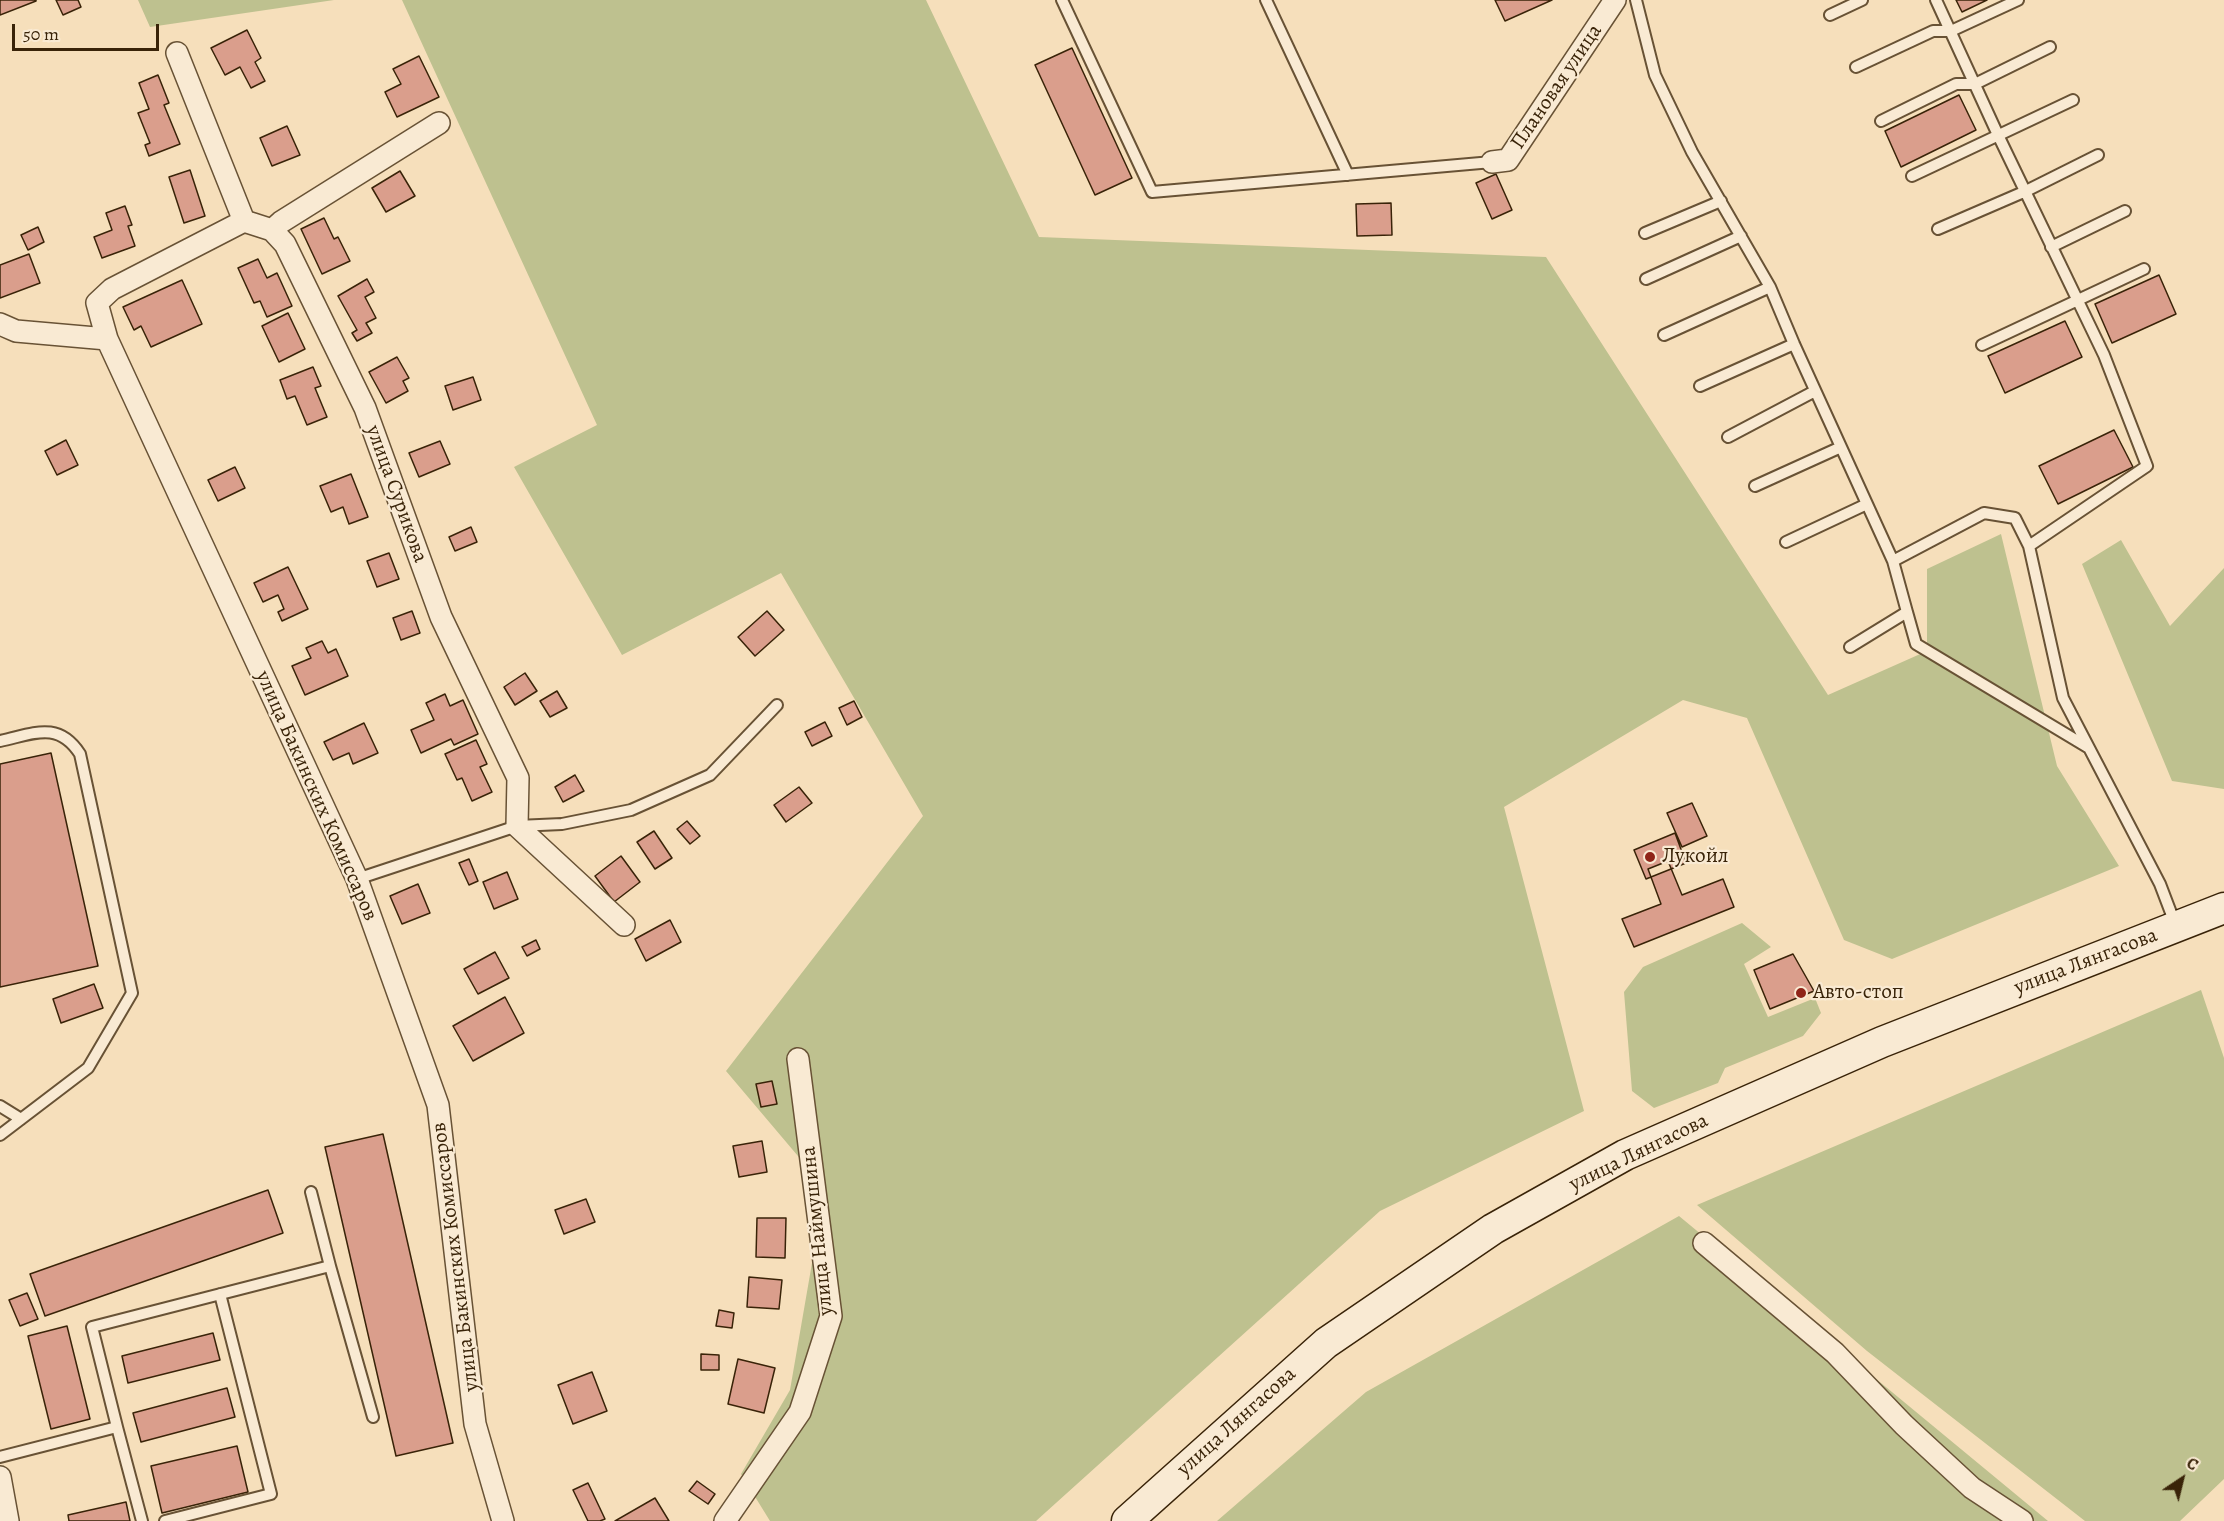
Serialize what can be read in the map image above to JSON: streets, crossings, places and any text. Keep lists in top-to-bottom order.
{
  "streets": {
    "main road": ["улица Лянгасова"],
    "street": [
      "Плановая улица",
      "улица Сурикова",
      "улица Бакинских Комиссаров",
      "улица Наймушина"
    ]
  },
  "places": ["Лукойл", "Авто-стоп"],
  "scale_bar": "50 m",
  "north": "top right"
}
